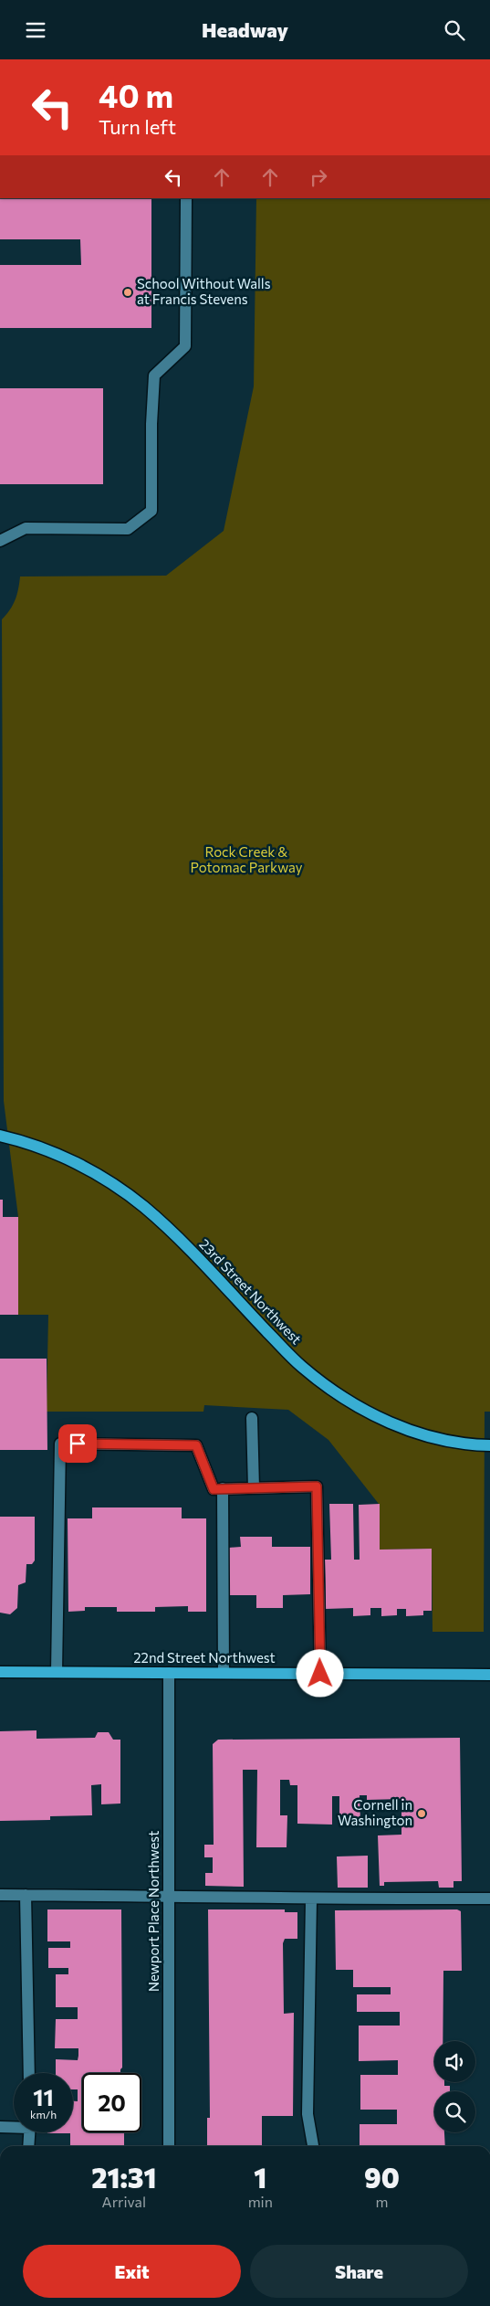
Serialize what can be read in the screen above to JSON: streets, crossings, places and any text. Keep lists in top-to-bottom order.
{
  "streets": {
    "main road": ["23rd Street Northwest", "22nd Street Northwest"],
    "street": ["Newport Place Northwest"]
  },
  "crossings": [
    ["22nd Street Northwest", "Newport Place Northwest"]
  ],
  "parks": ["Rock Creek & Potomac Parkway"],
  "places": ["School Without Walls at Francis Stevens", "Cornell in Washington"],
  "page": {
    "header": "Headway",
    "turn": ["40 m", "Turn left"],
    "speed": "11 km/h",
    "limit": "20",
    "eta": [
      "21:31",
      "Arrival",
      "1",
      "min",
      "90",
      "m"
    ],
    "buttons": ["Exit", "Share"]
  }
}
